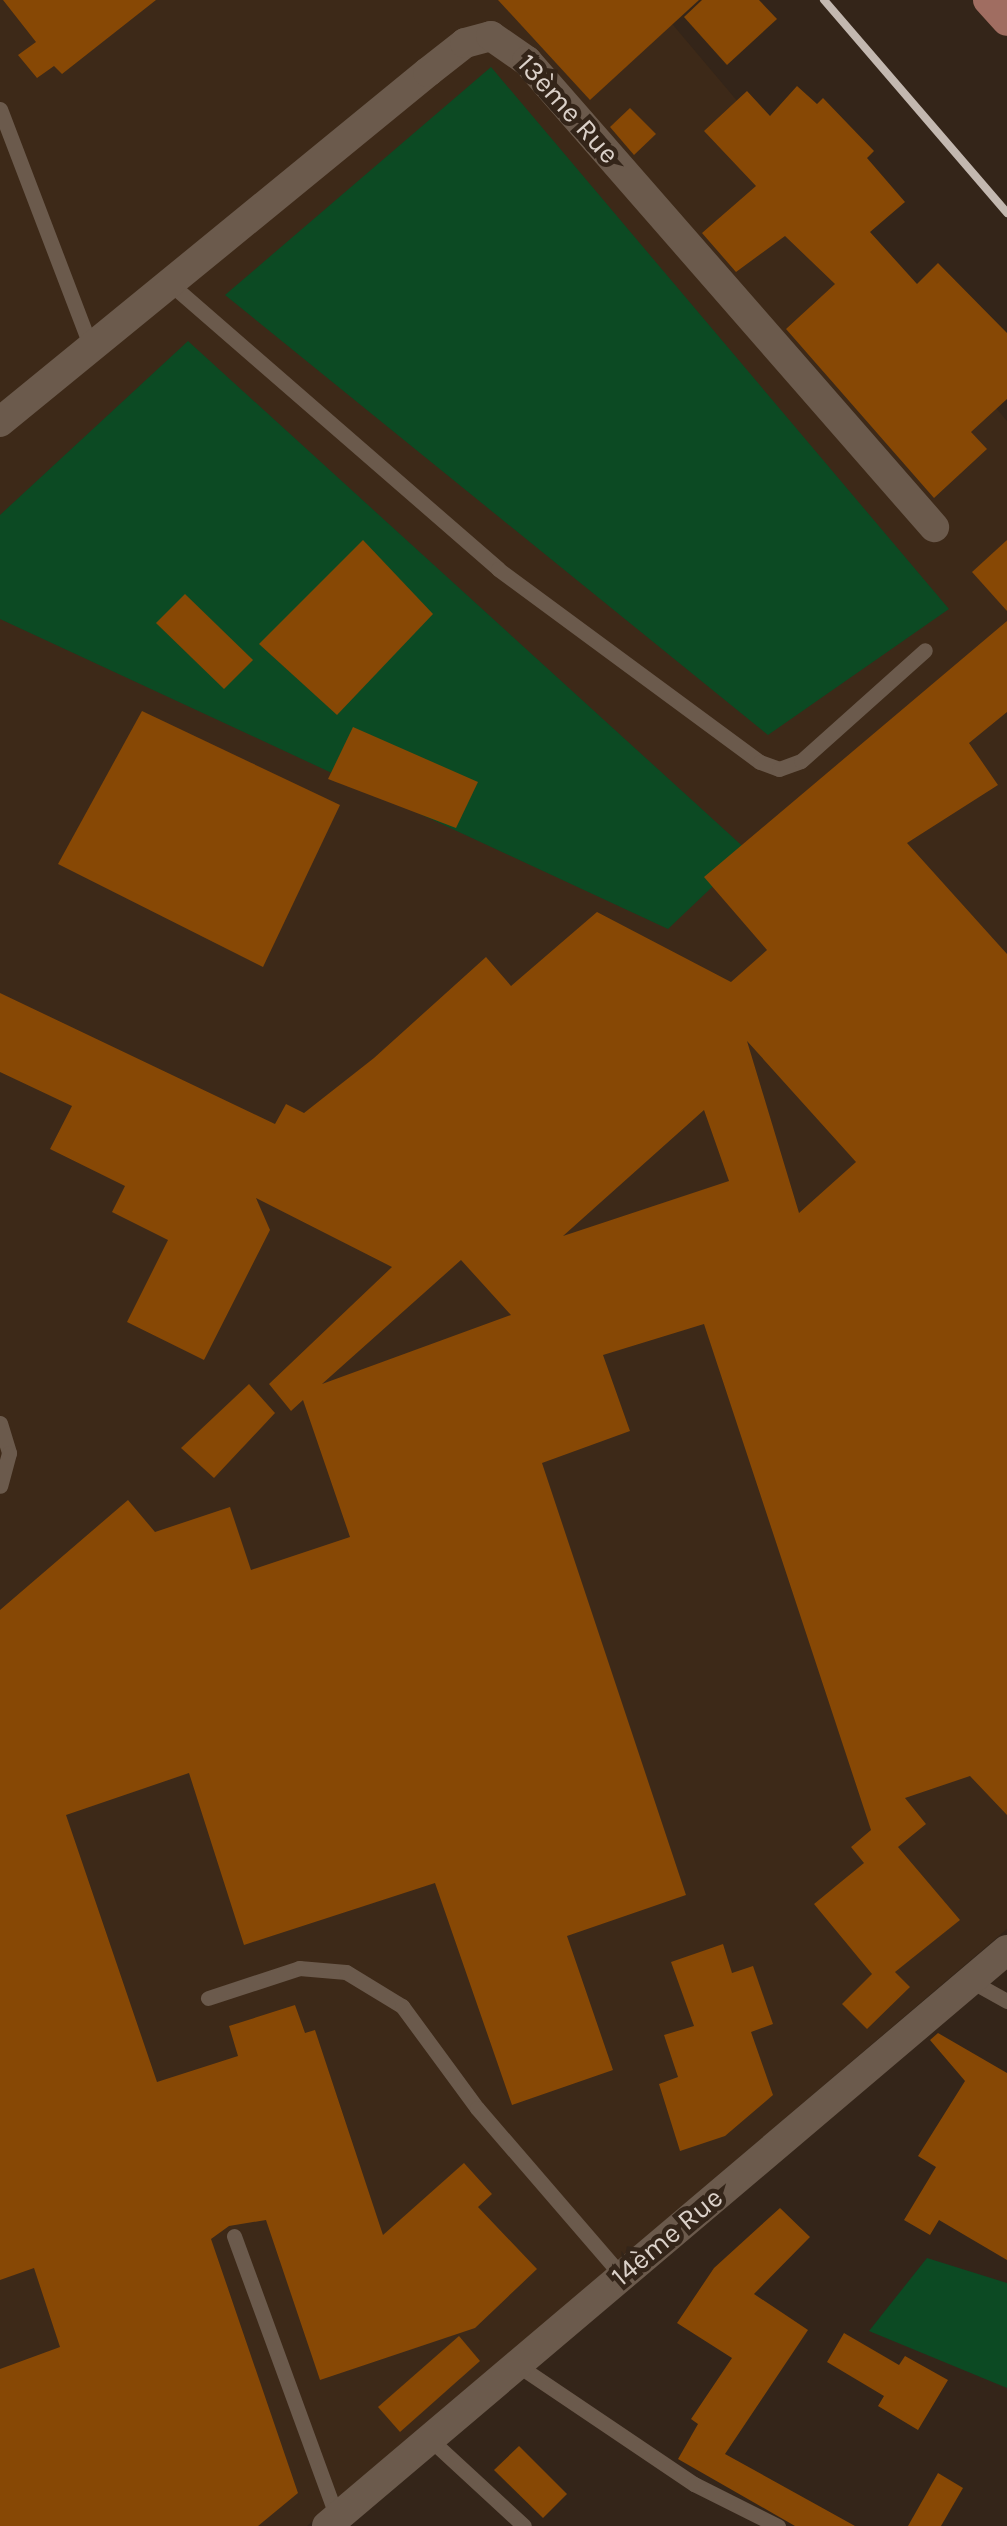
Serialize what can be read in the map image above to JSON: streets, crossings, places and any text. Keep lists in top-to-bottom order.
{
  "streets": {
    "street": ["13ème Rue", "14ème Rue"]
  }
}
